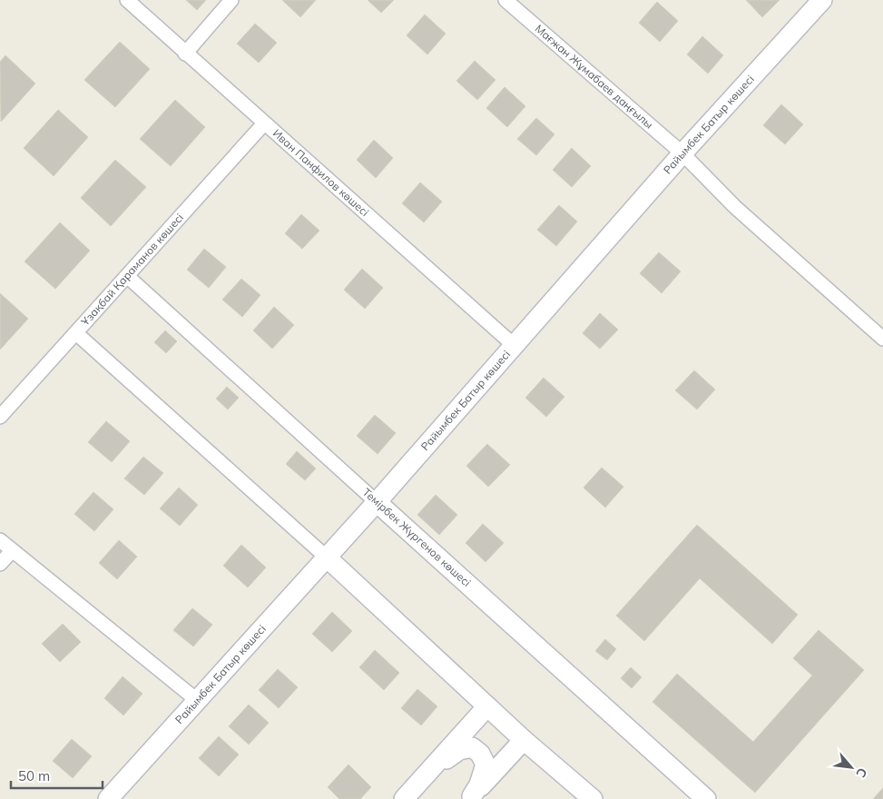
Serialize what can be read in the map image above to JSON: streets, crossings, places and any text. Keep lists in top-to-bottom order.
{
  "streets": {
    "street": [
      "Мағжан Жұмабаев даңғылы",
      "Райымбек Батыр көшесі",
      "Иван Панфилов көшесі",
      "Ұзақбай Қараманов көшесі",
      "Темірбек Жүргенов көшесі"
    ]
  },
  "crossings": [
    ["Мағжан Жұмабаев даңғылы", "Райымбек Батыр көшесі"],
    ["Райымбек Батыр көшесі", "Иван Панфилов көшесі"],
    ["Райымбек Батыр көшесі", "Темірбек Жүргенов көшесі"],
    ["Иван Панфилов көшесі", "Ұзақбай Қараманов көшесі"],
    ["Ұзақбай Қараманов көшесі", "Темірбек Жүргенов көшесі"]
  ],
  "scale_bar": "50 m",
  "north": "bottom right"
}
